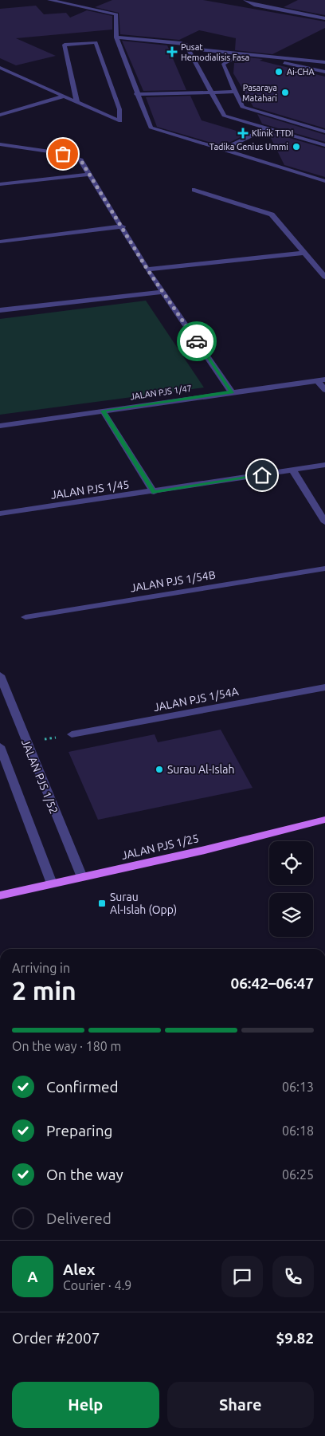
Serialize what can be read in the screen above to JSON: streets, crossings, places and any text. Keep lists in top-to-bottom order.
{
  "streets": {
    "main road": ["JALAN PJS 1/25"],
    "street": [
      "JALAN PJS 1/47",
      "JALAN PJS 1/45",
      "JALAN PJS 1/54B",
      "JALAN PJS 1/54A",
      "JALAN PJS 1/52"
    ]
  },
  "crossings": [
    ["JALAN PJS 1/52", "JALAN PJS 1/25"]
  ],
  "places": {
    "health": ["Pusat Hemodialisis Fasa", "Klinik TTDI"],
    "other": [
      "Ai-CHA",
      "Pasaraya Matahari",
      "Tadika Genius Ummi",
      "Surau Al-Islah"
    ],
    "transit": ["Surau Al-Islah (Opp)"]
  },
  "page": {
    "heading": ["2 min", "Arriving in", "06:42–06:47"],
    "panel": [
      "Alex",
      "Courier · 4.9",
      "Order #2007",
      "$9.82"
    ],
    "bar": "On the way · 180 m",
    "list": [
      ["Confirmed", "06:13"],
      ["Preparing", "06:18"],
      ["On the way", "06:25"],
      "Delivered"
    ],
    "round": "A",
    "buttons": ["Help", "Share"]
  }
}
